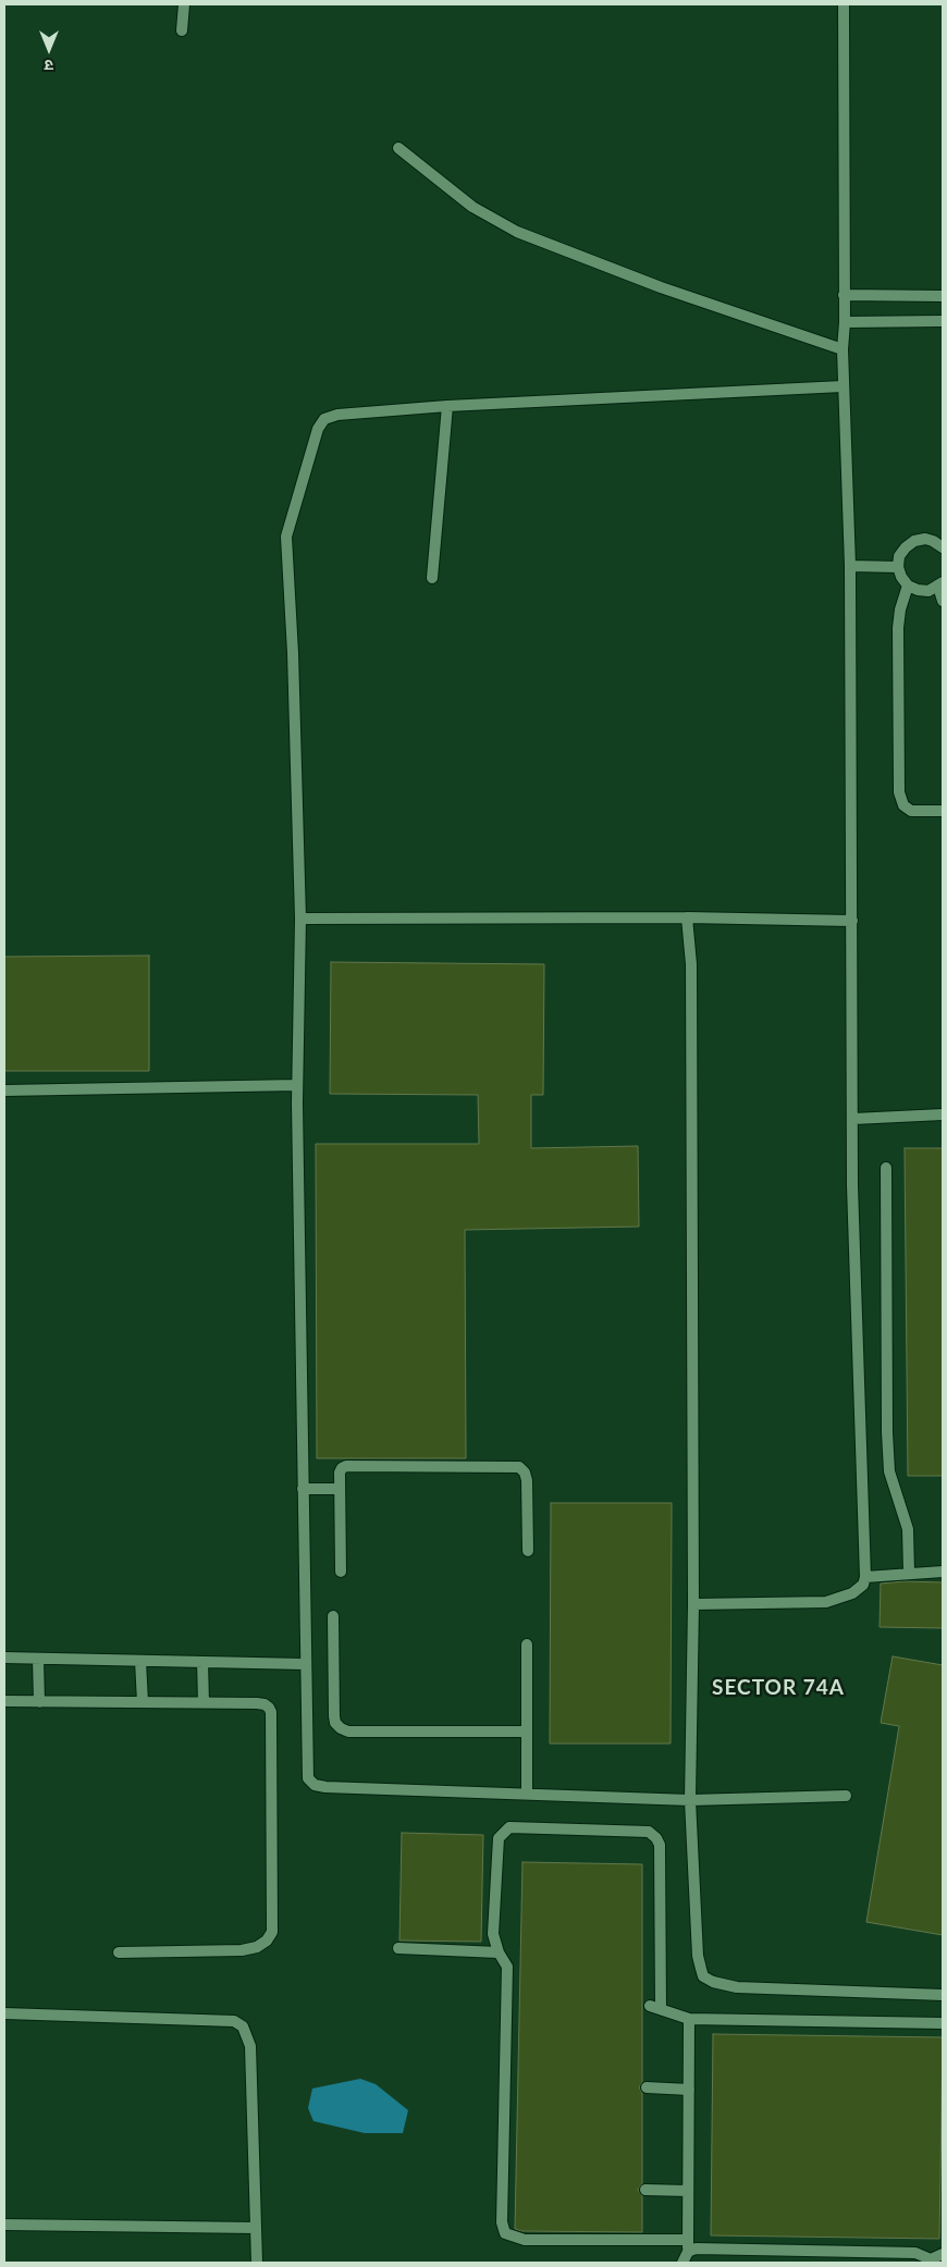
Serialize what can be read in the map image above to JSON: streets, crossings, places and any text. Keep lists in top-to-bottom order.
{
  "districts": ["SECTOR 74A"],
  "north": "bottom"
}
